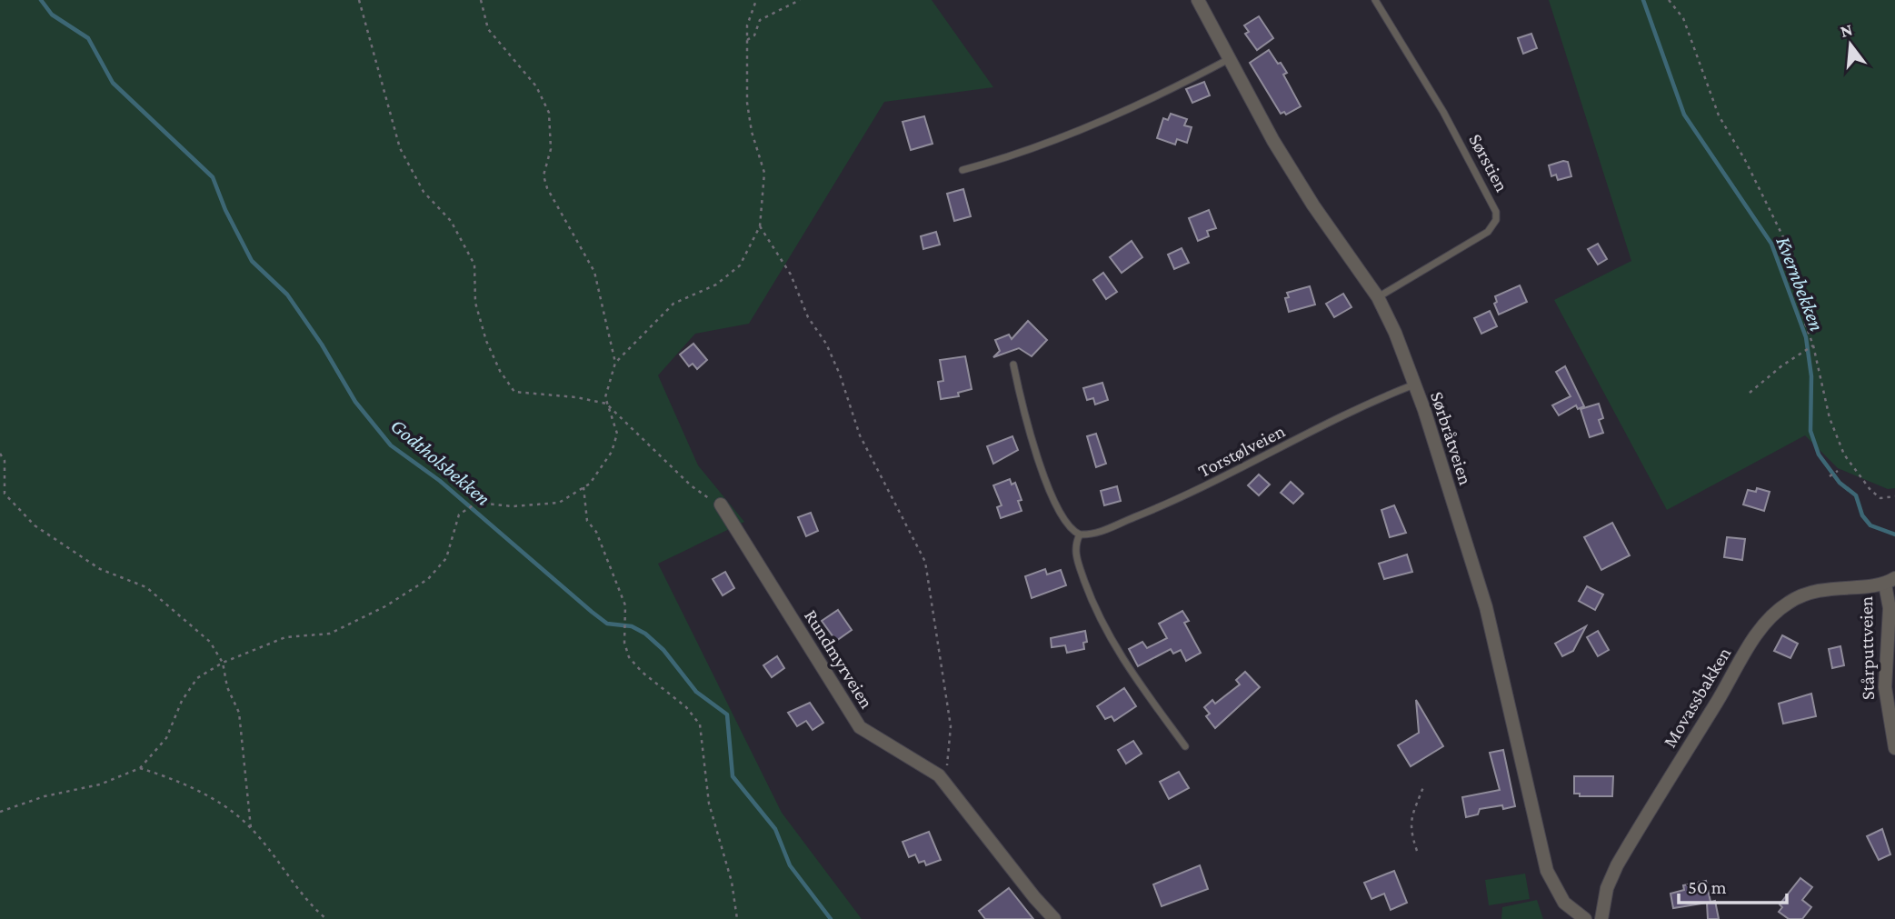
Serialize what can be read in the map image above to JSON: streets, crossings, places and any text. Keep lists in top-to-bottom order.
{
  "streets": {
    "street": [
      "Sørbråtveien",
      "Stårputtveien",
      "Rundmyrveien",
      "Movassbakken"
    ],
    "lane": ["Sørstien", "Torstølveien"]
  },
  "crossings": [
    ["Sørstien", "Sørbråtveien"],
    ["Sørbråtveien", "Torstølveien"],
    ["Stårputtveien", "Movassbakken"]
  ],
  "water": ["Kvernbekken", "Godtholsbekken"],
  "scale_bar": "50 m",
  "north": "top"
}
